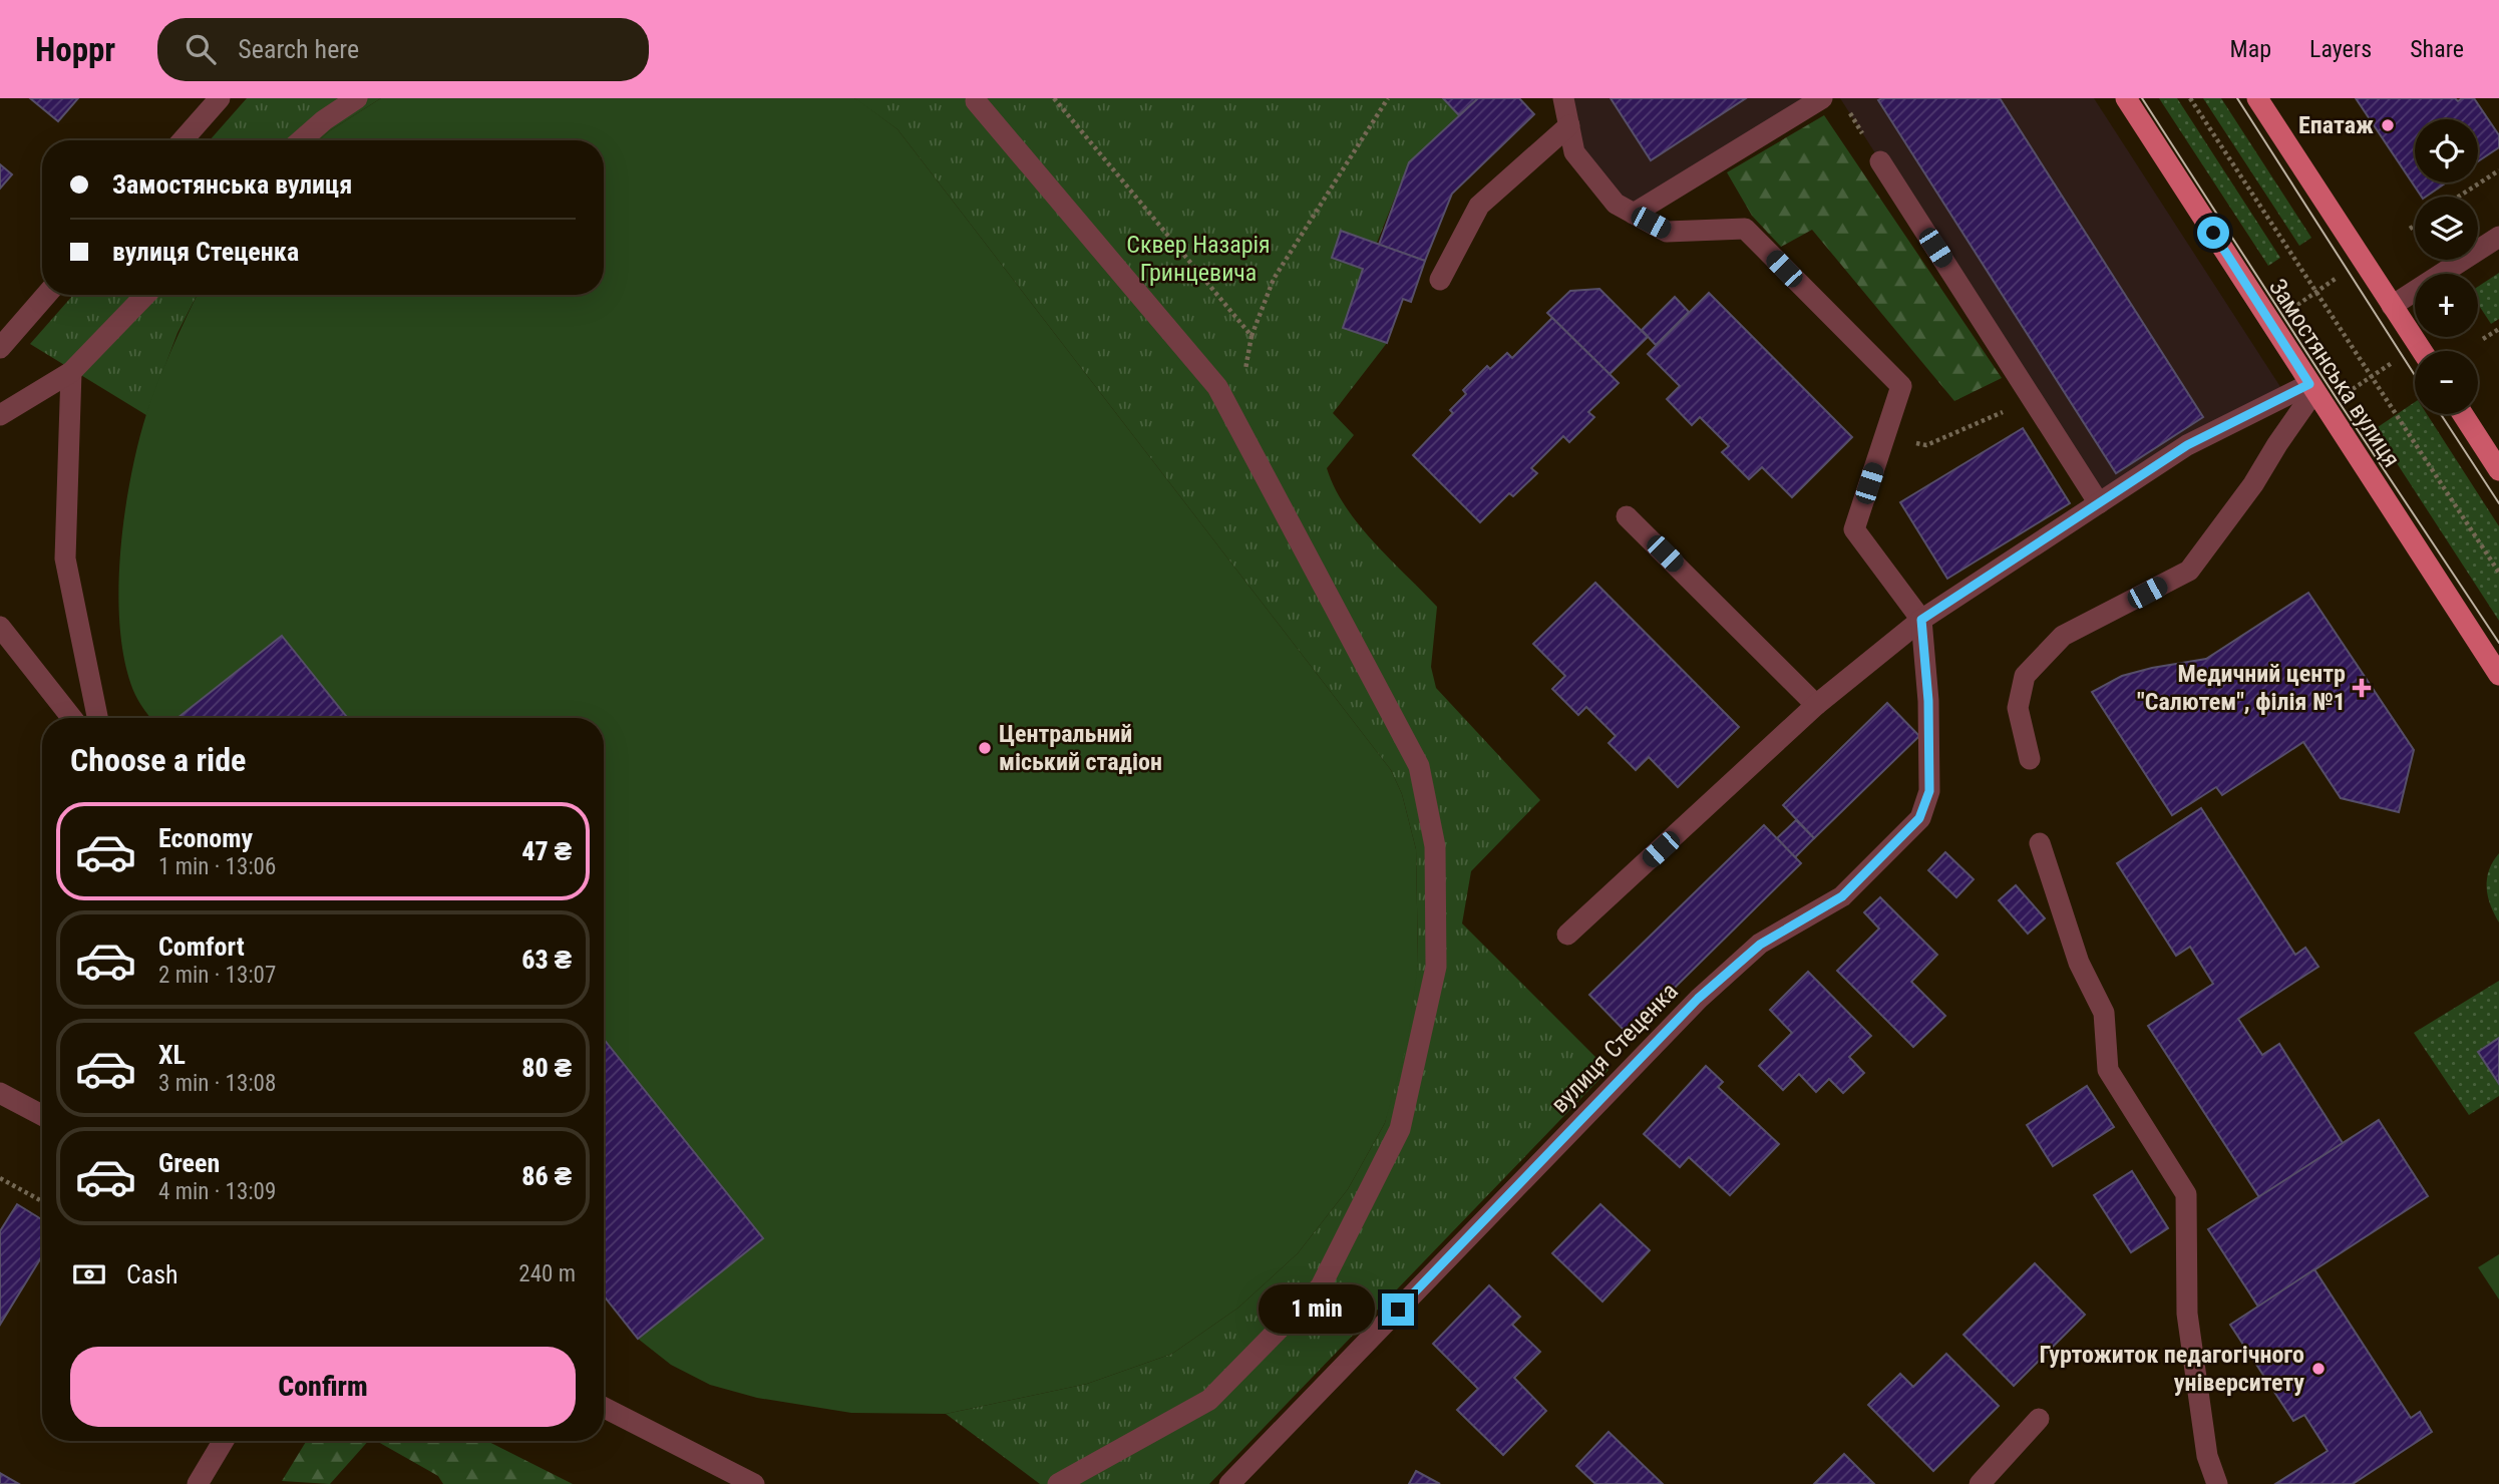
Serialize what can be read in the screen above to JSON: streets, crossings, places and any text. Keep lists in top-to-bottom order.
{
  "streets": {
    "main road": ["Замостянська вулиця"],
    "street": ["вулиця Стеценка"]
  },
  "parks": ["Сквер Назарія Гринцевича"],
  "places": {
    "other": ["Епатаж", "Центральний міський стадіон", "Гуртожиток педагогічного університету"],
    "health": ["Медичний центр \"Салютем\", філія №1"]
  },
  "page": {
    "header": "Hoppr",
    "search": "Search here",
    "nav": ["Map", "Layers", "Share"],
    "map_buttons": ["+", "−"],
    "banner": ["Замостянська вулиця", "вулиця Стеценка"],
    "heading": "Choose a ride",
    "list": [
      {
        "name": "Economy",
        "note": "1 min · 13:06",
        "value": "47 ₴"
      },
      {
        "name": "Comfort",
        "note": "2 min · 13:07",
        "value": "63 ₴"
      },
      {
        "name": "XL",
        "note": "3 min · 13:08",
        "value": "80 ₴"
      },
      {
        "name": "Green",
        "note": "4 min · 13:09",
        "value": "86 ₴"
      }
    ],
    "pay": ["Cash", "240 m"],
    "bubble": "1 min",
    "buttons": "Confirm"
  }
}
